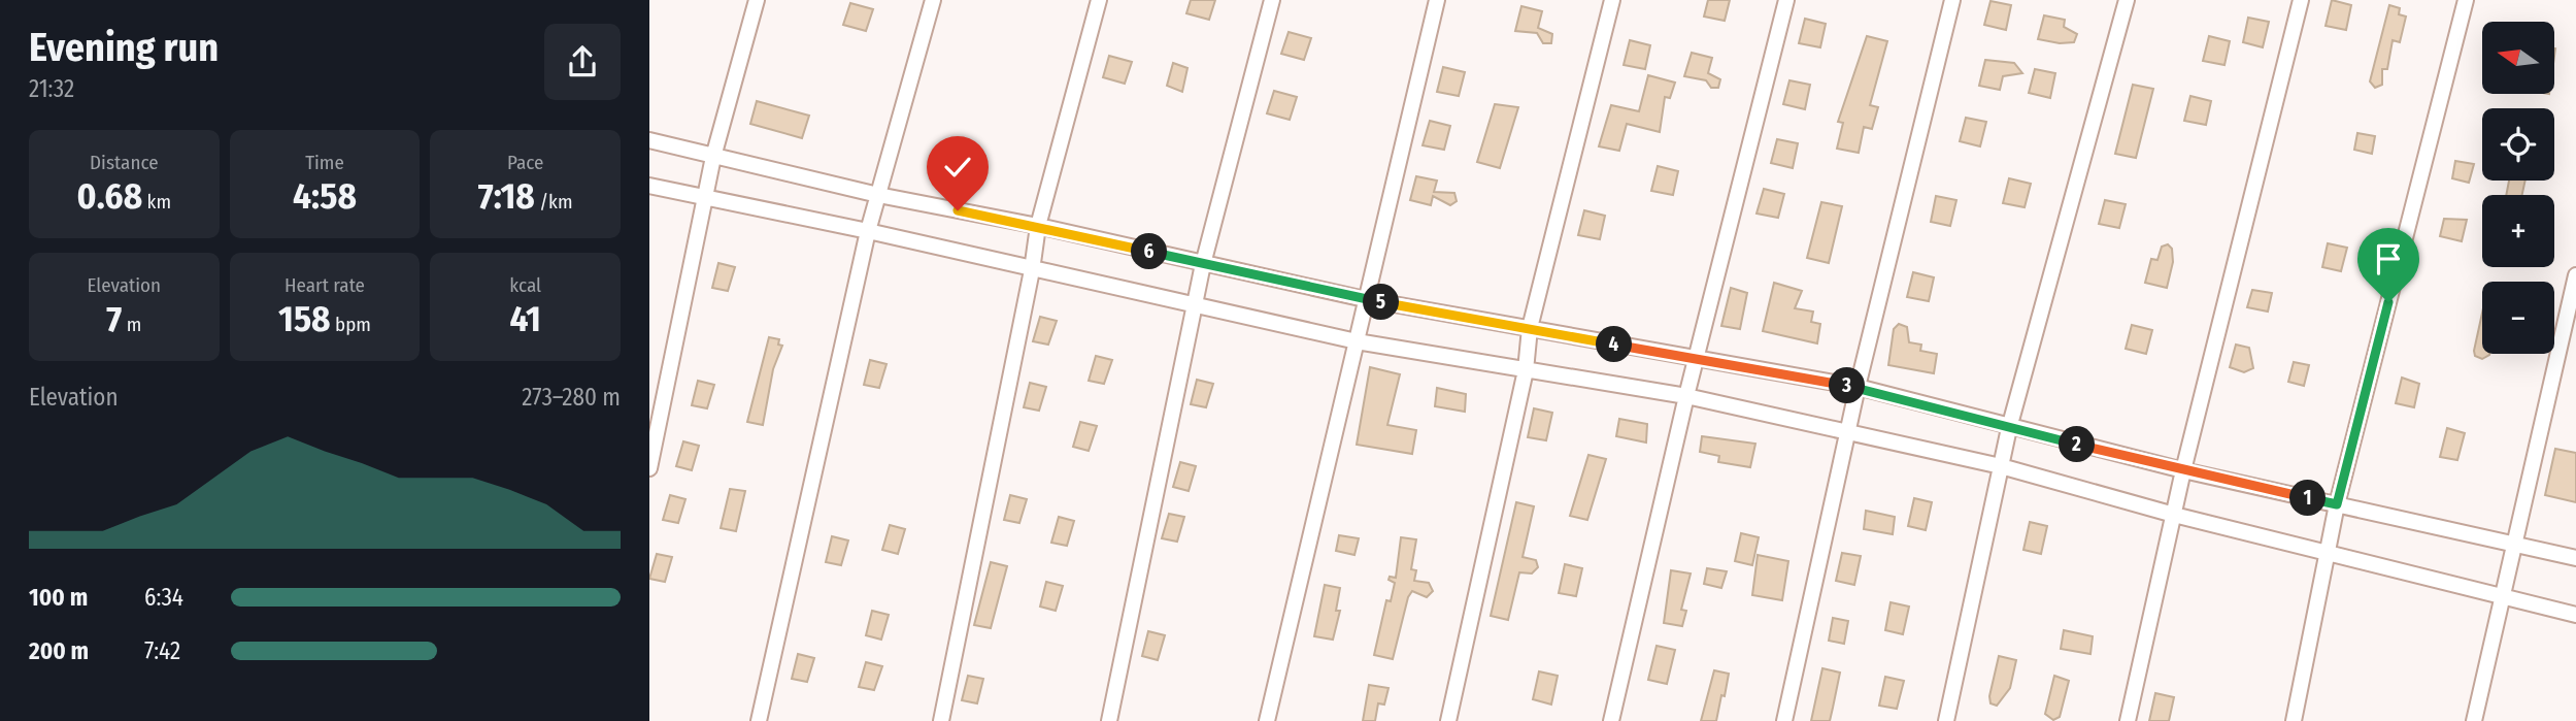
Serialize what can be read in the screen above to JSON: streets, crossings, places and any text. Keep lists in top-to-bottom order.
{
  "north": "left",
  "page": {
    "heading": ["Evening run", "21:32"],
    "map_buttons": ["+", "−"],
    "stats": [
      ["Distance", "0.68 km"],
      ["Time", "4:58"],
      ["Pace", "7:18 /km"],
      ["Elevation", "7 m"],
      ["Heart rate", "158 bpm"],
      ["kcal", "41"]
    ],
    "pins": [
      "6",
      "5",
      "4",
      "3",
      "2",
      "1"
    ],
    "chart": ["Elevation", "273–280 m"],
    "list": [
      {
        "name": "100 m",
        "note": "6:34"
      },
      {
        "name": "200 m",
        "note": "7:42"
      }
    ]
  }
}
